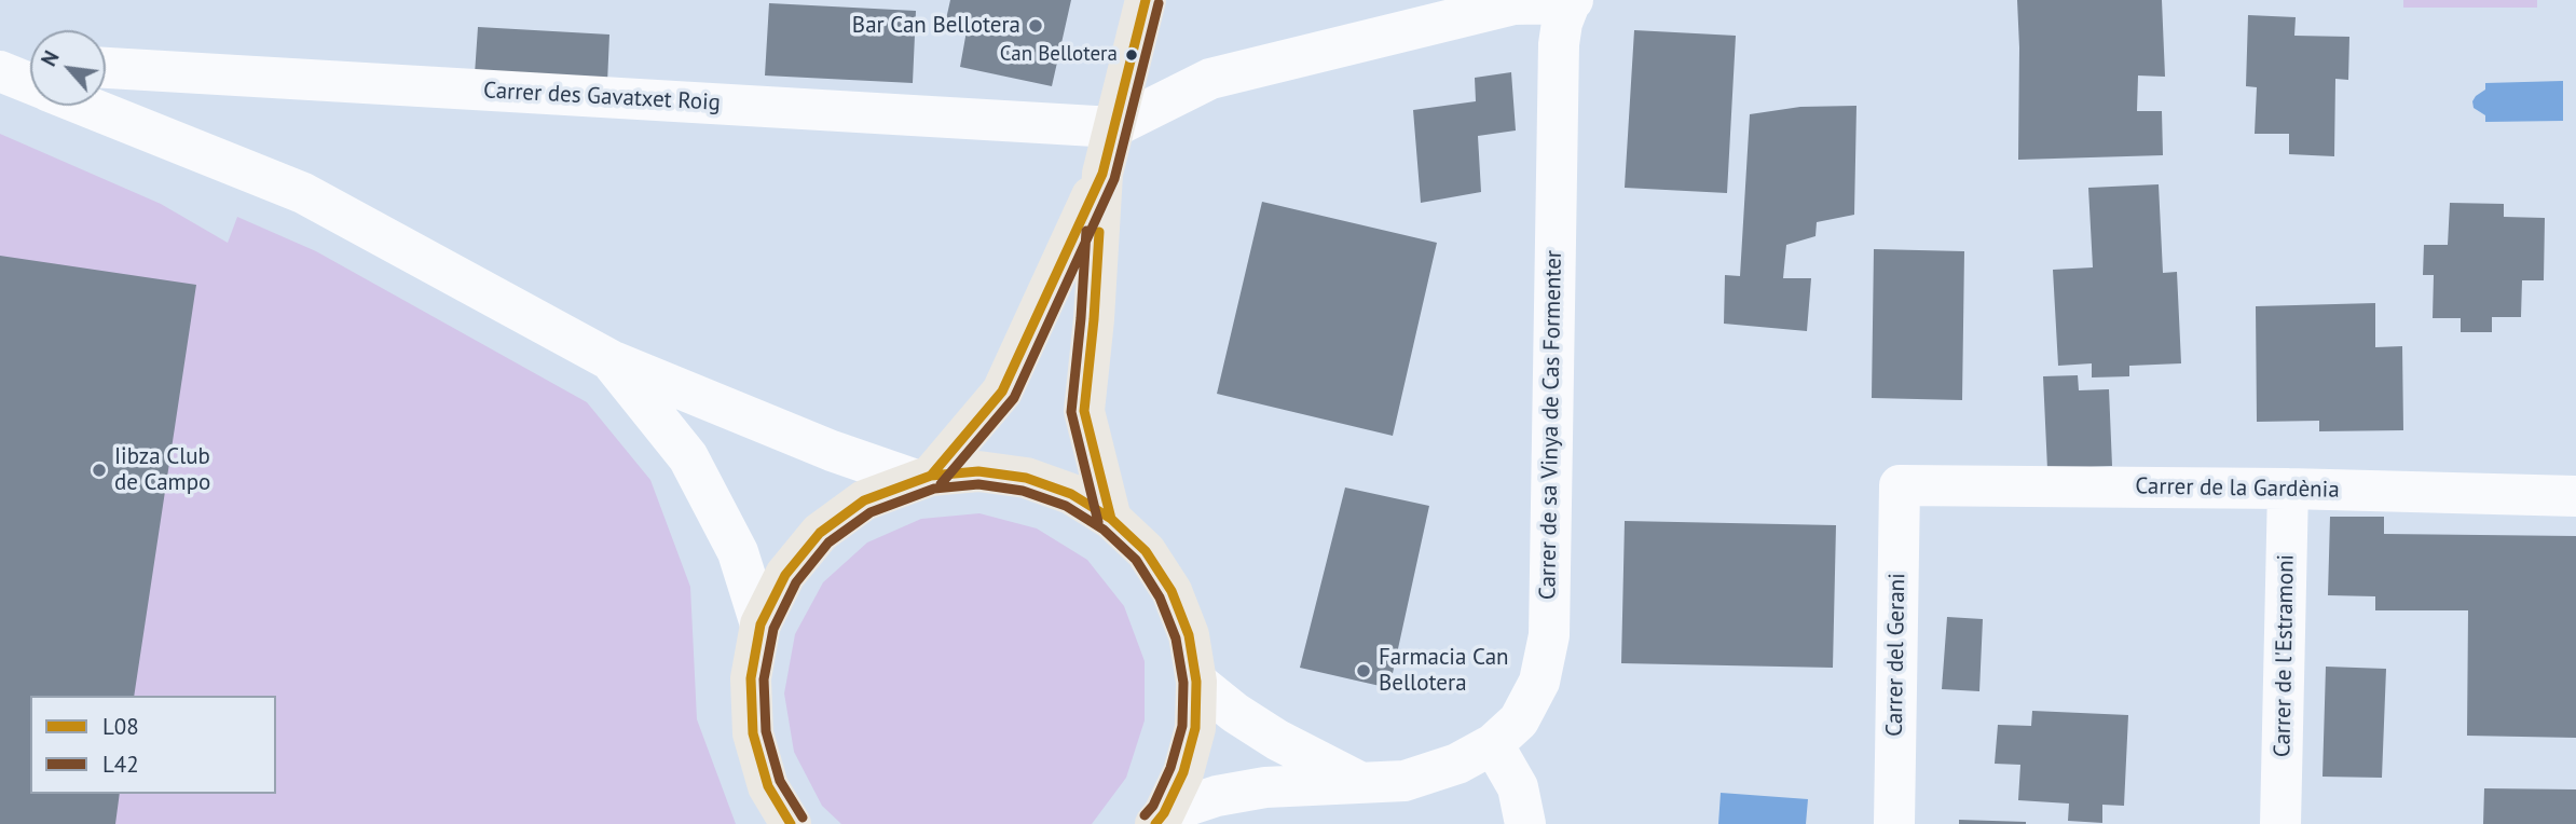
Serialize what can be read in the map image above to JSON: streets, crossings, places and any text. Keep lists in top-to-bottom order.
{
  "streets": {
    "street": [
      "Carrer des Gavatxet Roig",
      "Carrer de sa Vinya de Cas Formenter",
      "Carrer de la Gardènia",
      "Carrer del Gerani",
      "Carrer de l'Estramoni"
    ]
  },
  "crossings": [
    ["Carrer de la Gardènia", "Carrer del Gerani"],
    ["Carrer de la Gardènia", "Carrer de l'Estramoni"]
  ],
  "places": [
    "Bar Can Bellotera",
    "Can Bellotera",
    "Iibza Club de Campo",
    "Farmacia Can Bellotera"
  ],
  "lines": ["transit line L08", "transit line L42"],
  "legend": ["L08", "L42"],
  "north": "top left"
}
